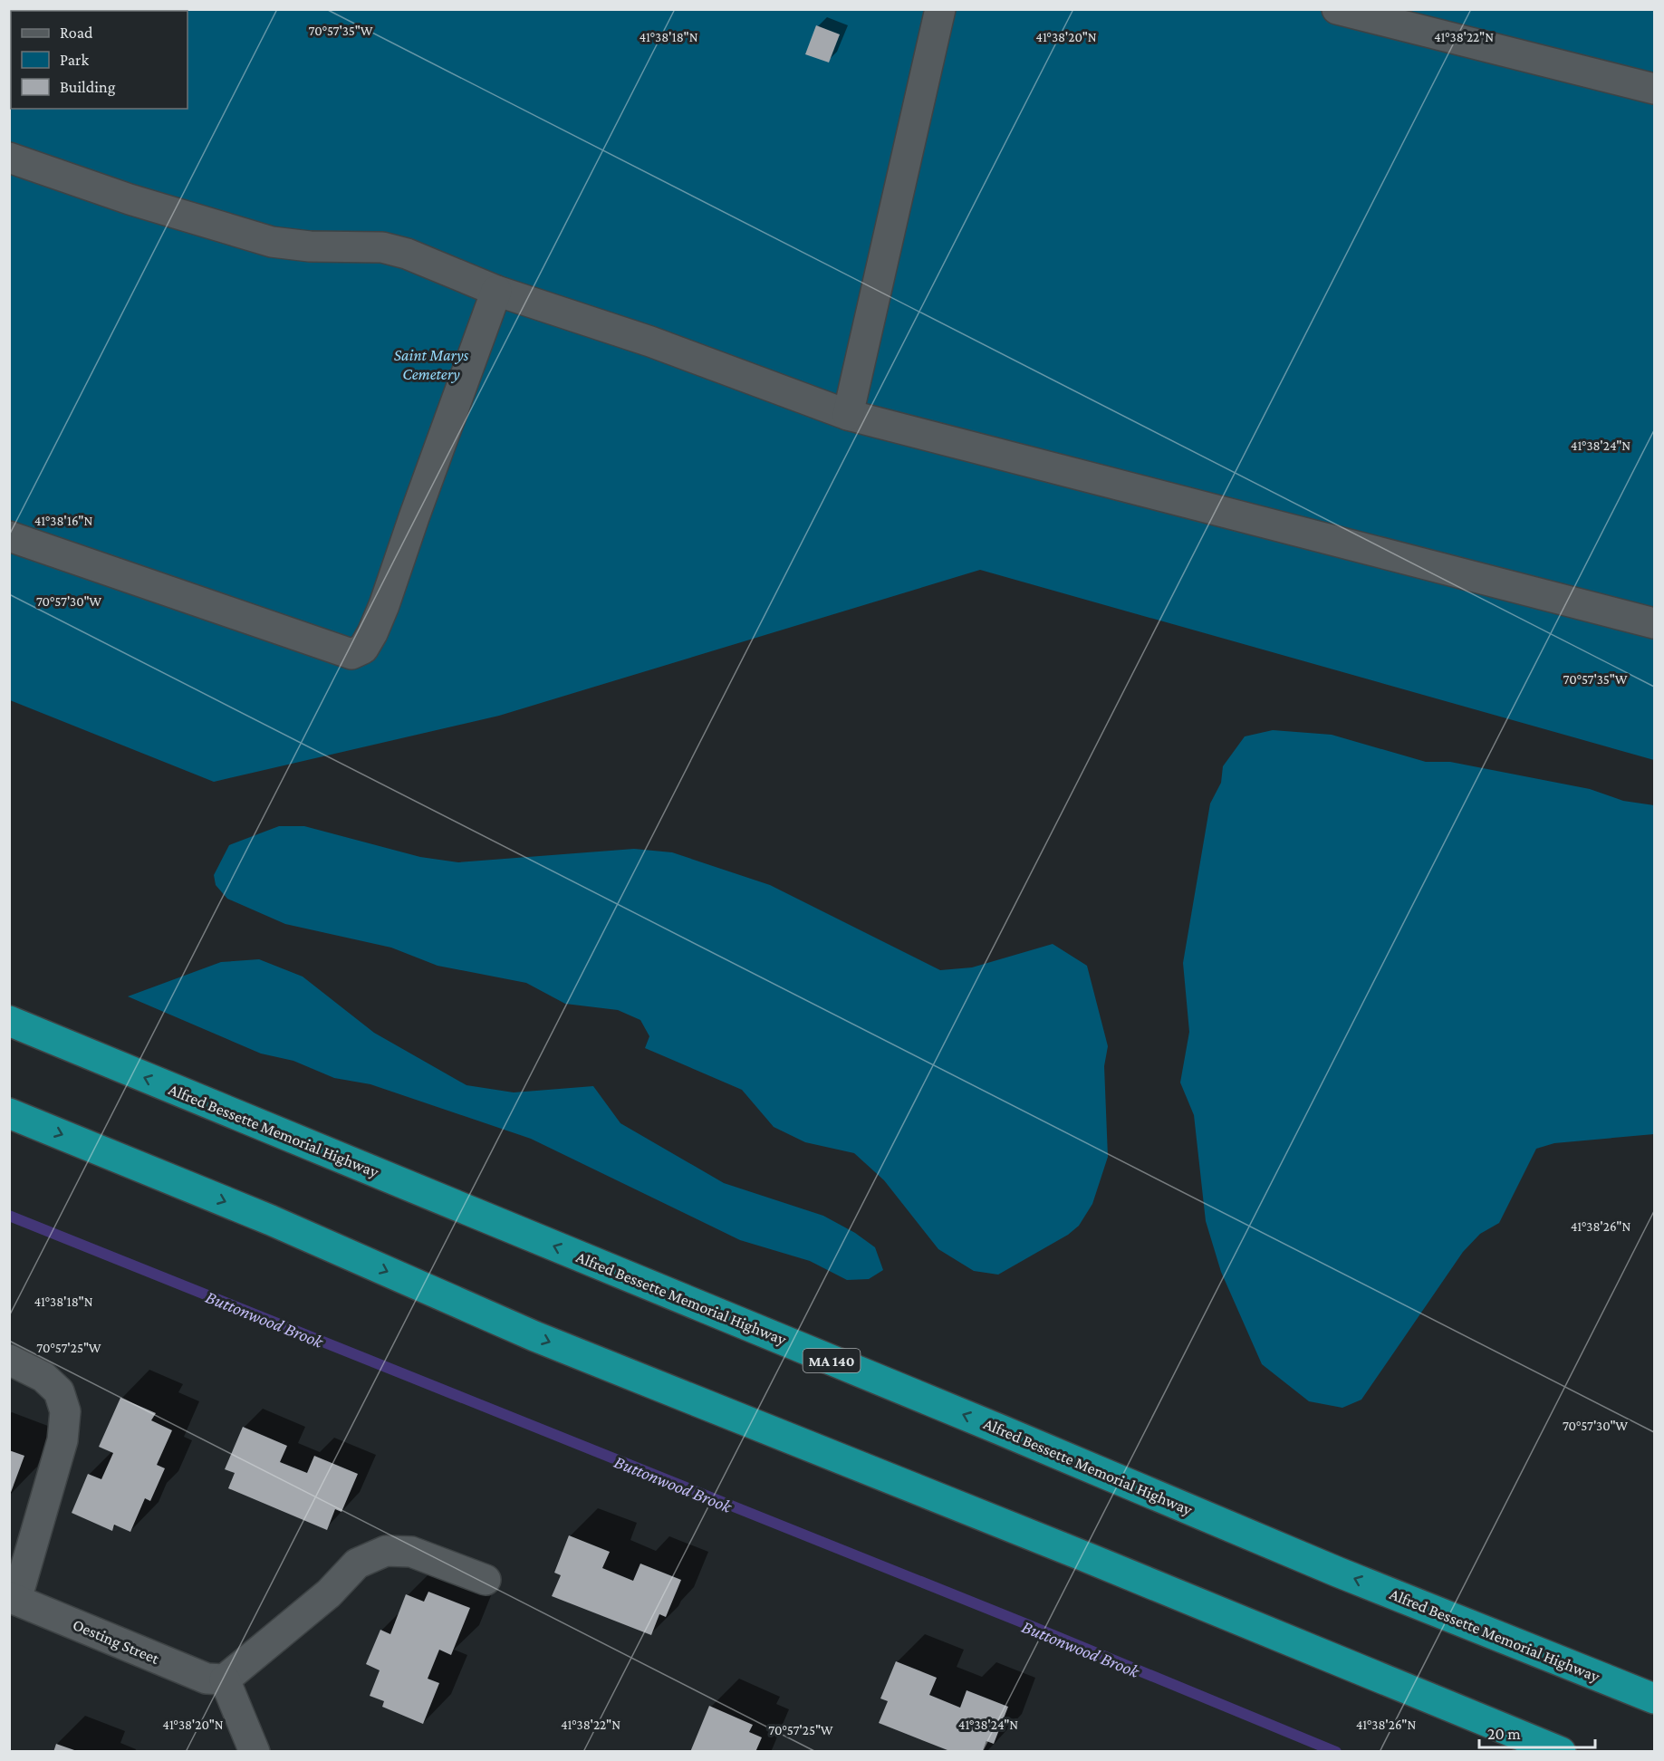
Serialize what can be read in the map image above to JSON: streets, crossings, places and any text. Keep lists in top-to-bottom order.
{
  "streets": {
    "highway": ["Alfred Bessette Memorial Highway", "MA 140"],
    "street": ["Oesting Street"]
  },
  "water": ["Buttonwood Brook"],
  "parks": ["Saint Marys Cemetery"],
  "legend": ["Road", "Park", "Building"],
  "scale_bar": "20 m",
  "coordinates": [
    "70°57'35\"W",
    "41°38'18\"N",
    "41°38'20\"N",
    "41°38'22\"N",
    "41°38'24\"N",
    "41°38'16\"N",
    "70°57'30\"W",
    "41°38'26\"N",
    "70°57'25\"W"
  ]
}
